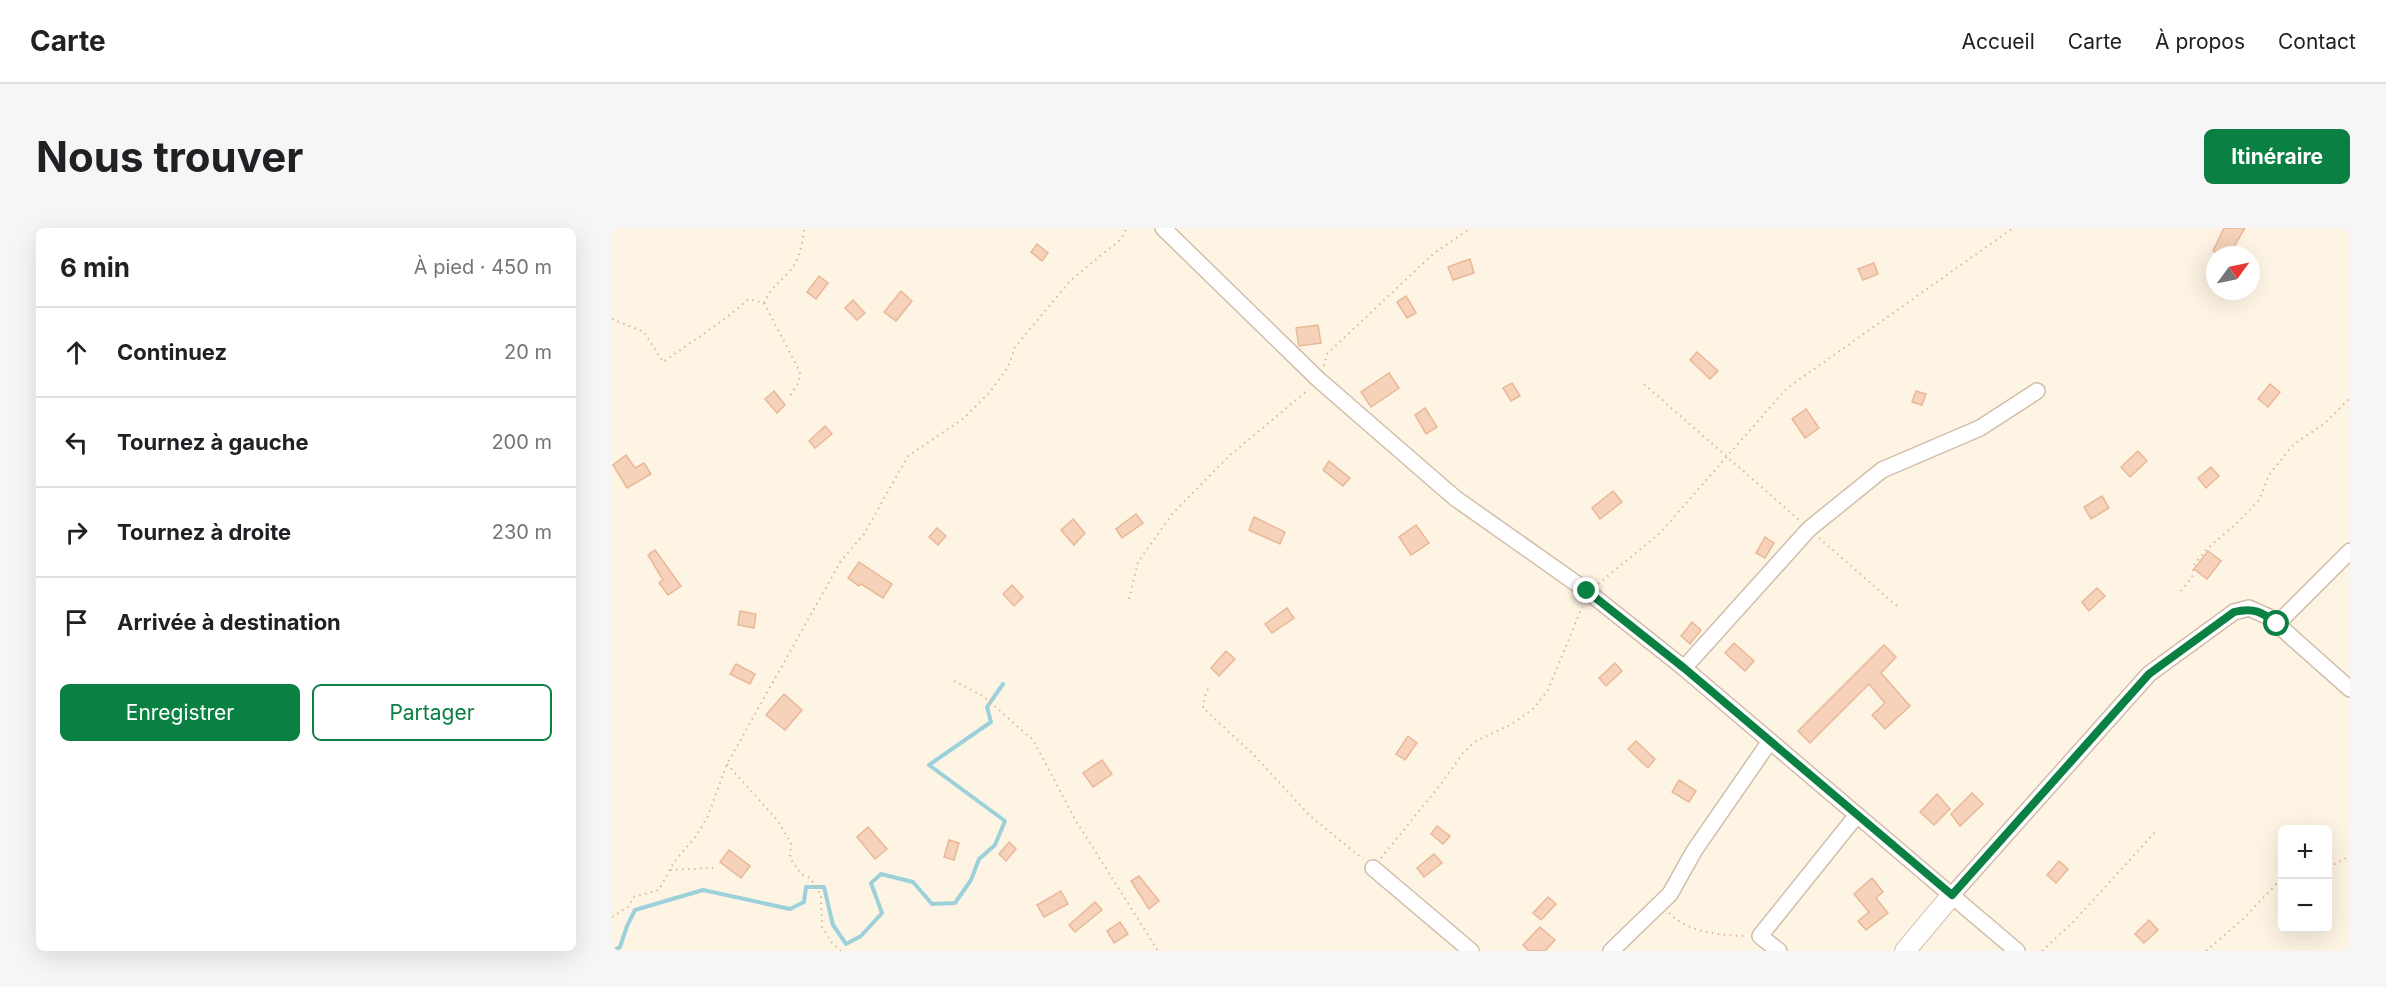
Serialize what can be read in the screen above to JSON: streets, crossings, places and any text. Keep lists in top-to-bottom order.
{
  "north": "top right",
  "page": {
    "header": "Carte",
    "nav": [
      "Accueil",
      "Carte",
      "À propos",
      "Contact"
    ],
    "buttons": [
      "Itinéraire",
      ["Enregistrer", "Partager"]
    ],
    "title": "Nous trouver",
    "heading": ["6 min", "À pied · 450 m"],
    "list": [
      ["Continuez", "20 m"],
      ["Tournez à gauche", "200 m"],
      ["Tournez à droite", "230 m"],
      "Arrivée à destination"
    ],
    "map_buttons": ["+", "−"]
  }
}
